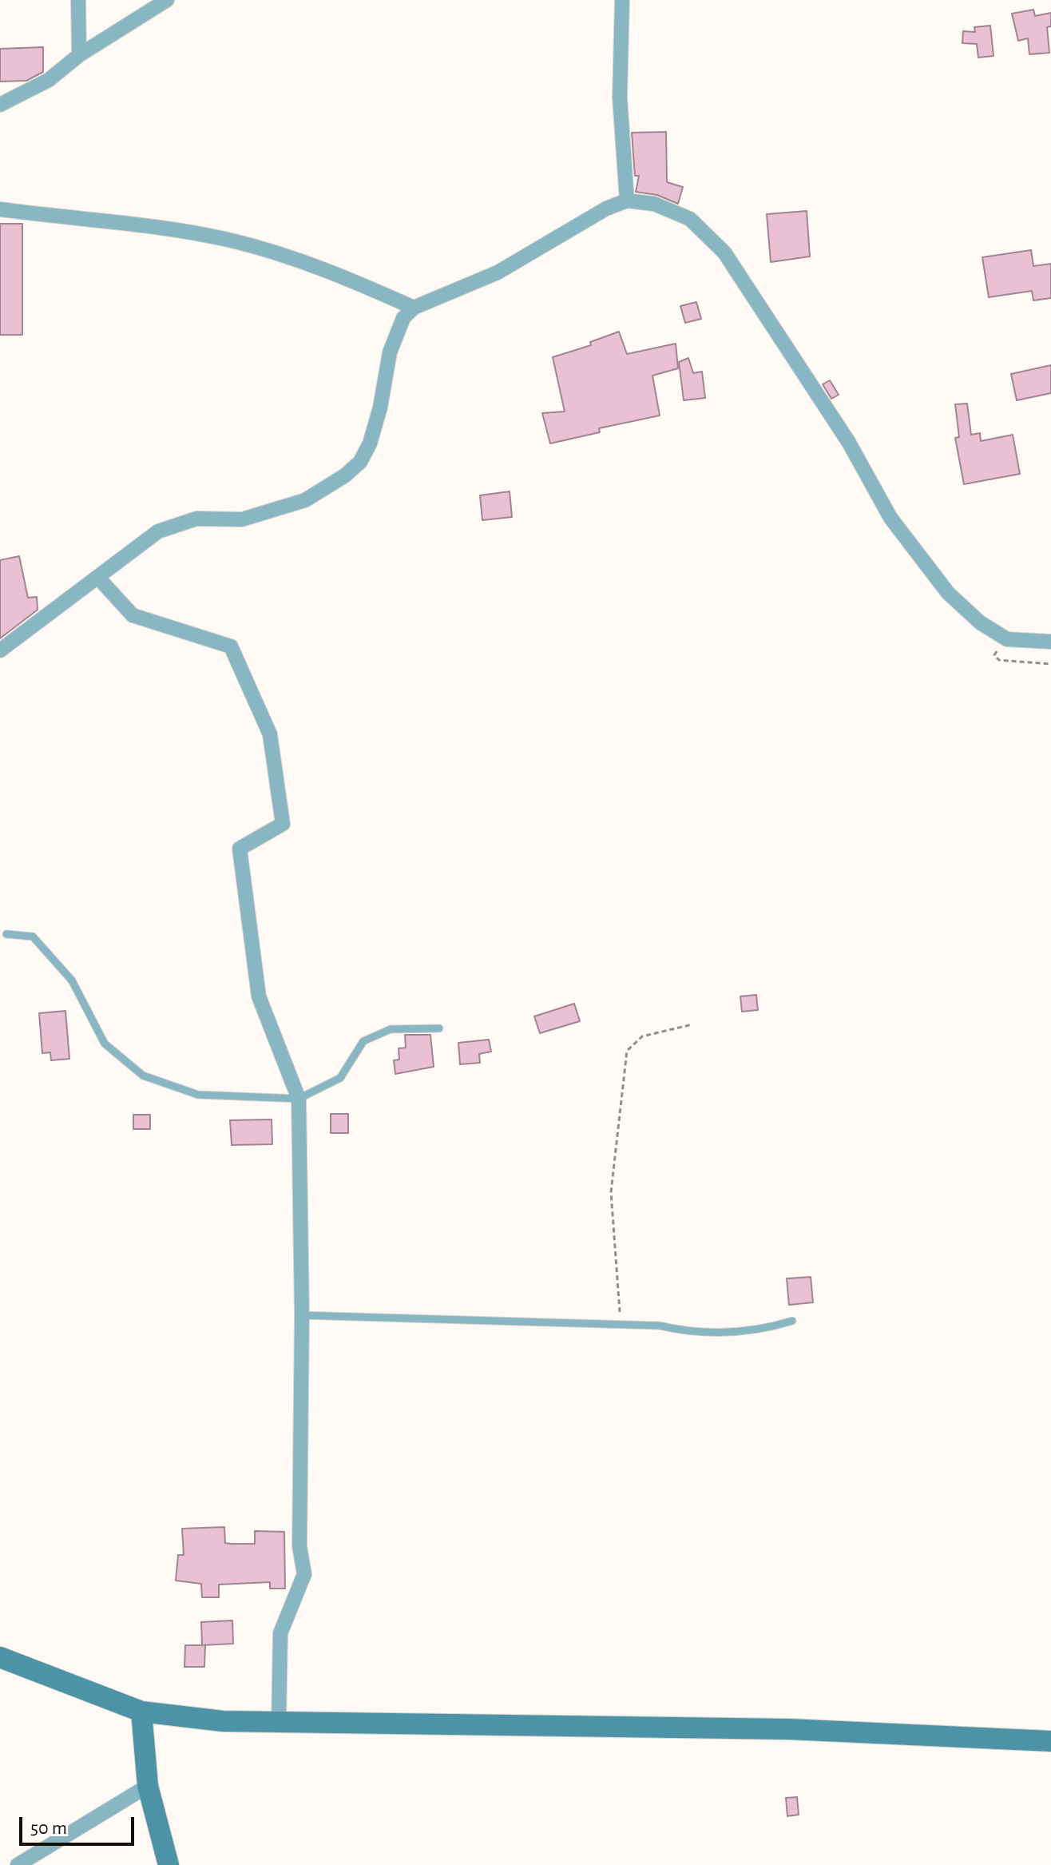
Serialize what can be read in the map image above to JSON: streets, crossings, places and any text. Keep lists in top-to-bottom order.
{
  "scale_bar": "50 m"
}
